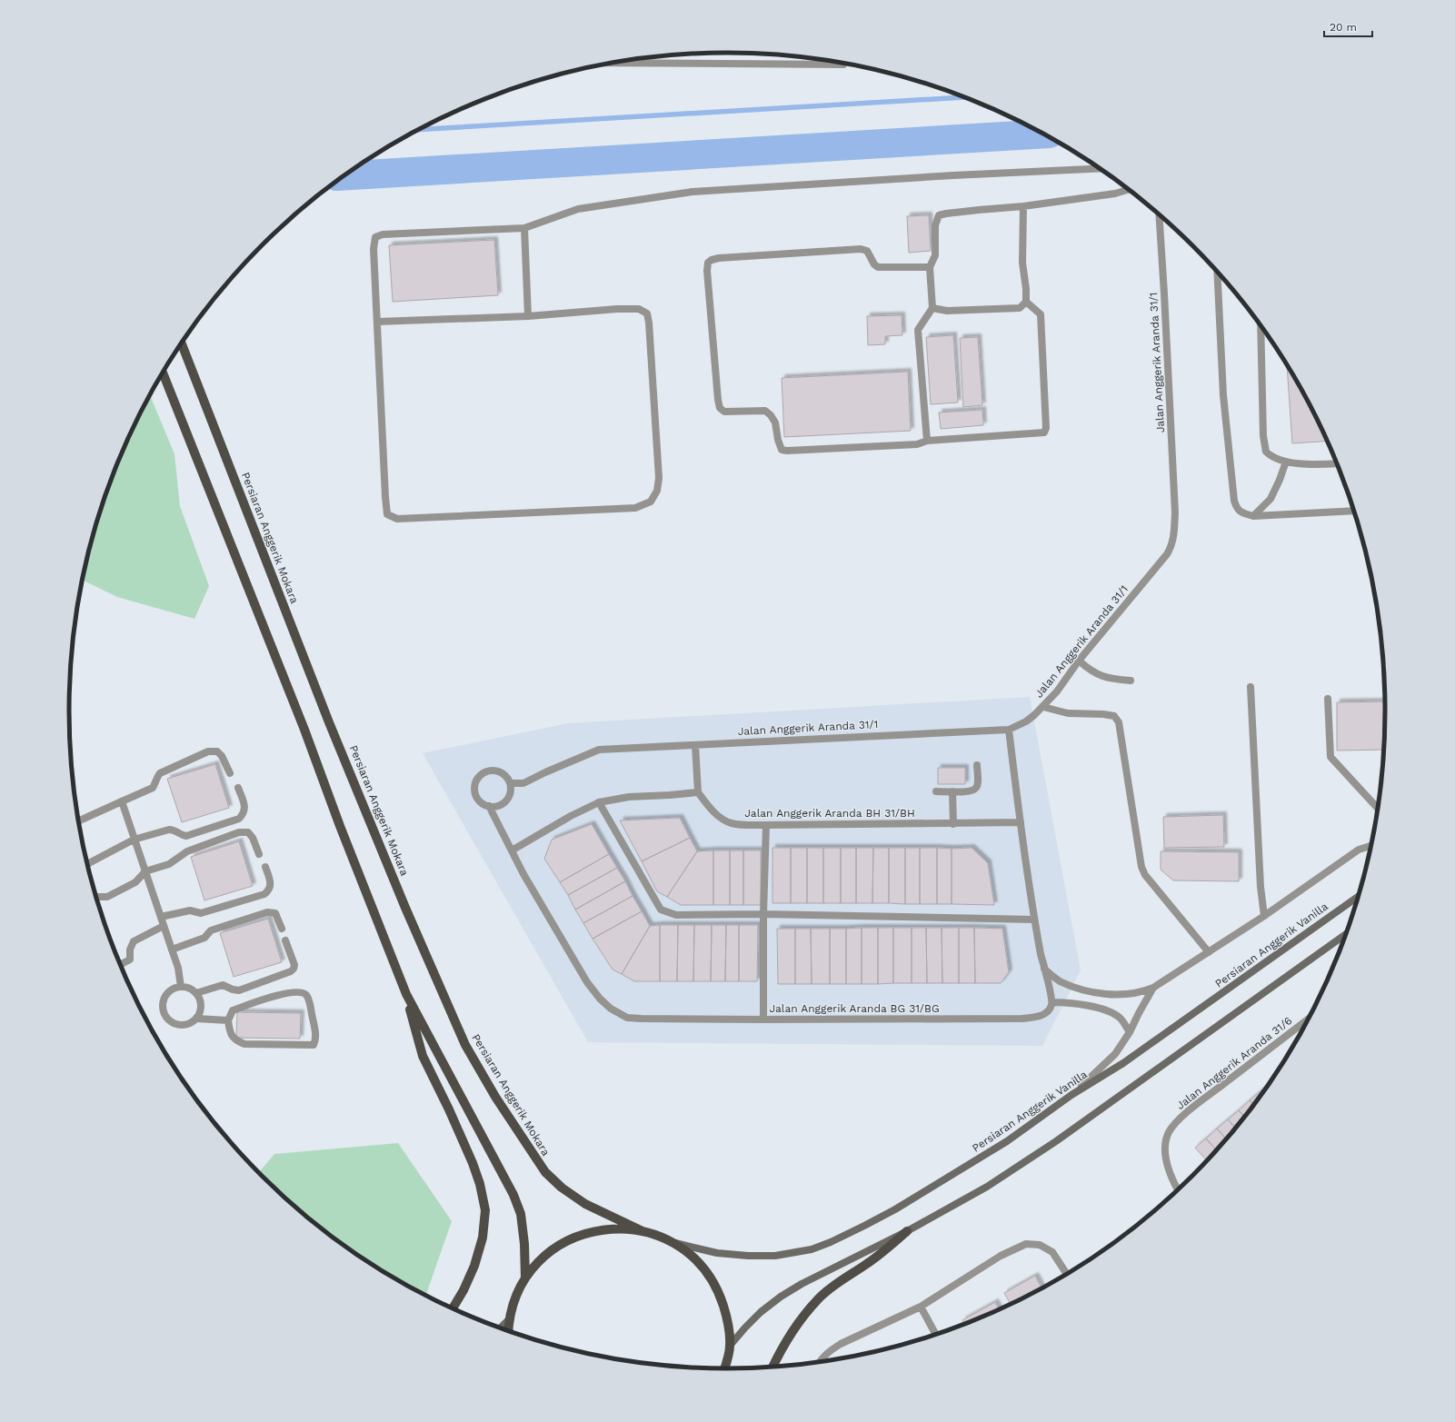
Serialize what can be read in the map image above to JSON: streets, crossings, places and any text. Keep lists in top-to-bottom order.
{
  "streets": {
    "main road": ["Persiaran Anggerik Mokara", "Persiaran Anggerik Vanilla"],
    "street": [
      "Jalan Anggerik Aranda 31/1",
      "Jalan Anggerik Aranda BH 31/BH",
      "Jalan Anggerik Aranda BG 31/BG",
      "Jalan Anggerik Aranda 31/6"
    ]
  },
  "crossings": [
    ["Jalan Anggerik Aranda 31/1", "Jalan Anggerik Aranda BG 31/BG"]
  ],
  "scale_bar": "20 m"
}
